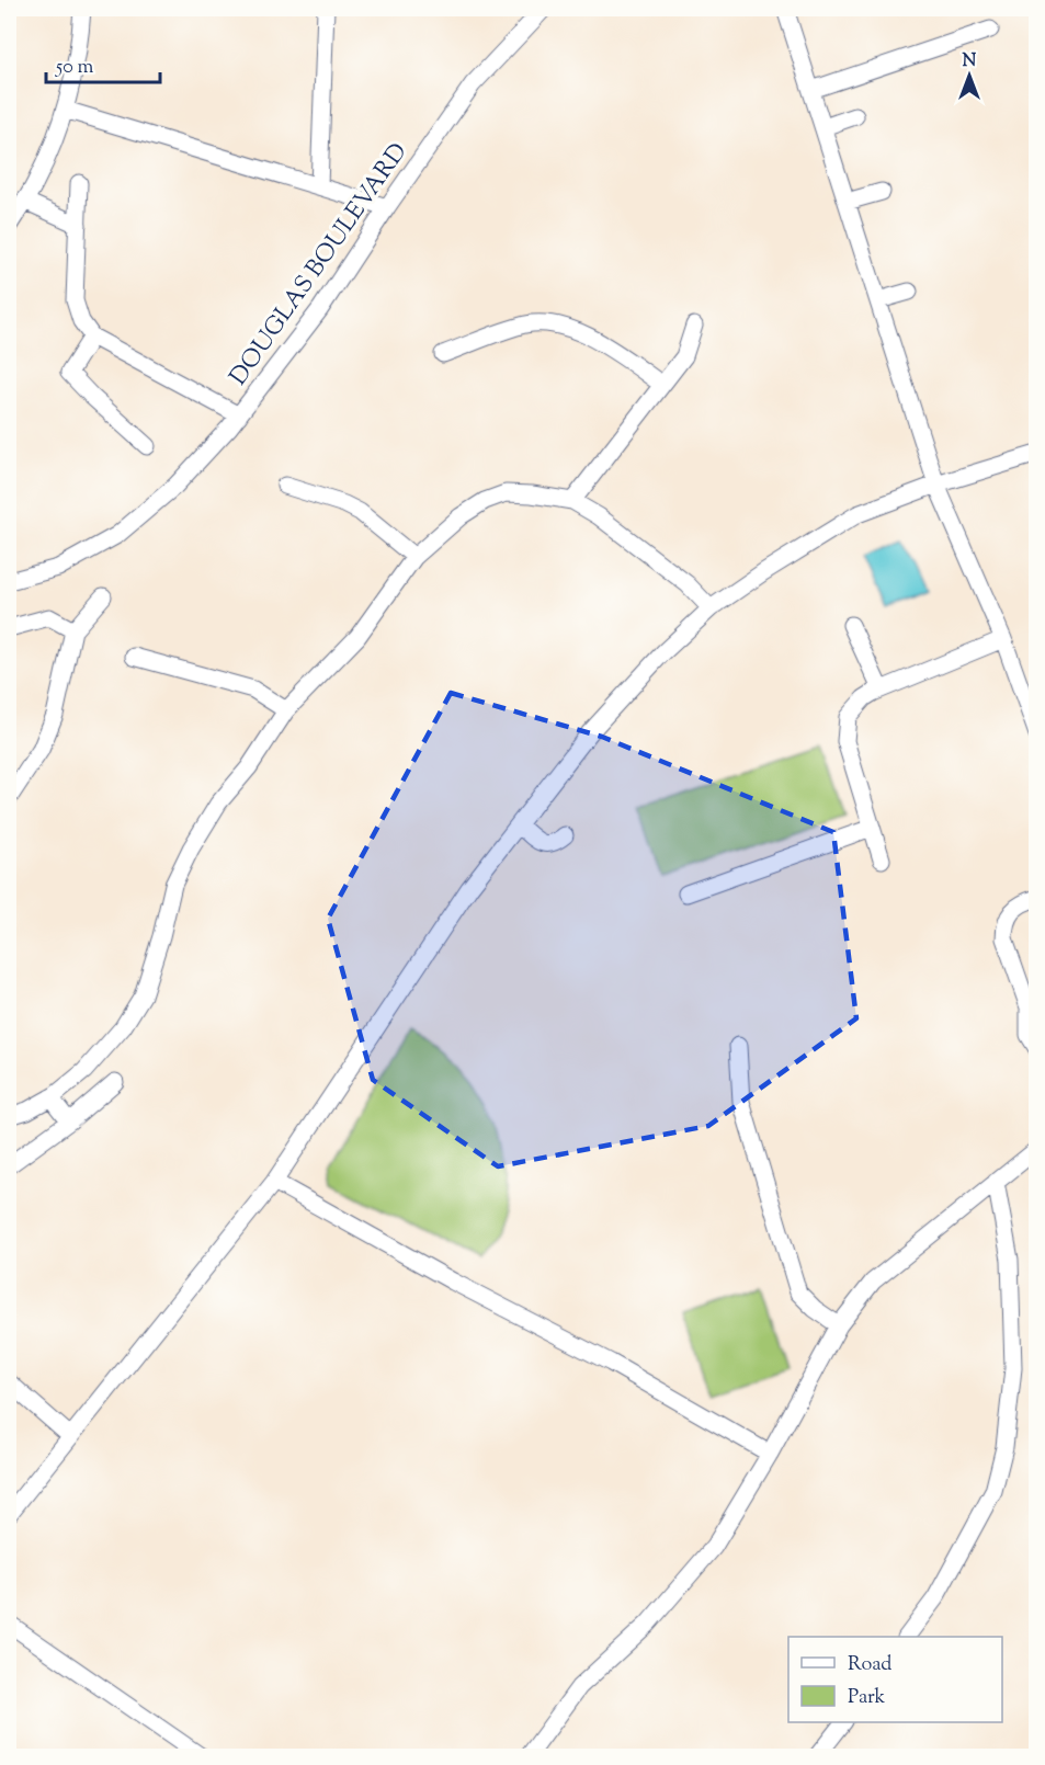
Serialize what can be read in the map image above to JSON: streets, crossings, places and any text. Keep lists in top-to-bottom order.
{
  "streets": {
    "street": ["DOUGLAS BOULEVARD"]
  },
  "legend": ["Road", "Park"],
  "scale_bar": "50 m",
  "north": "top"
}
